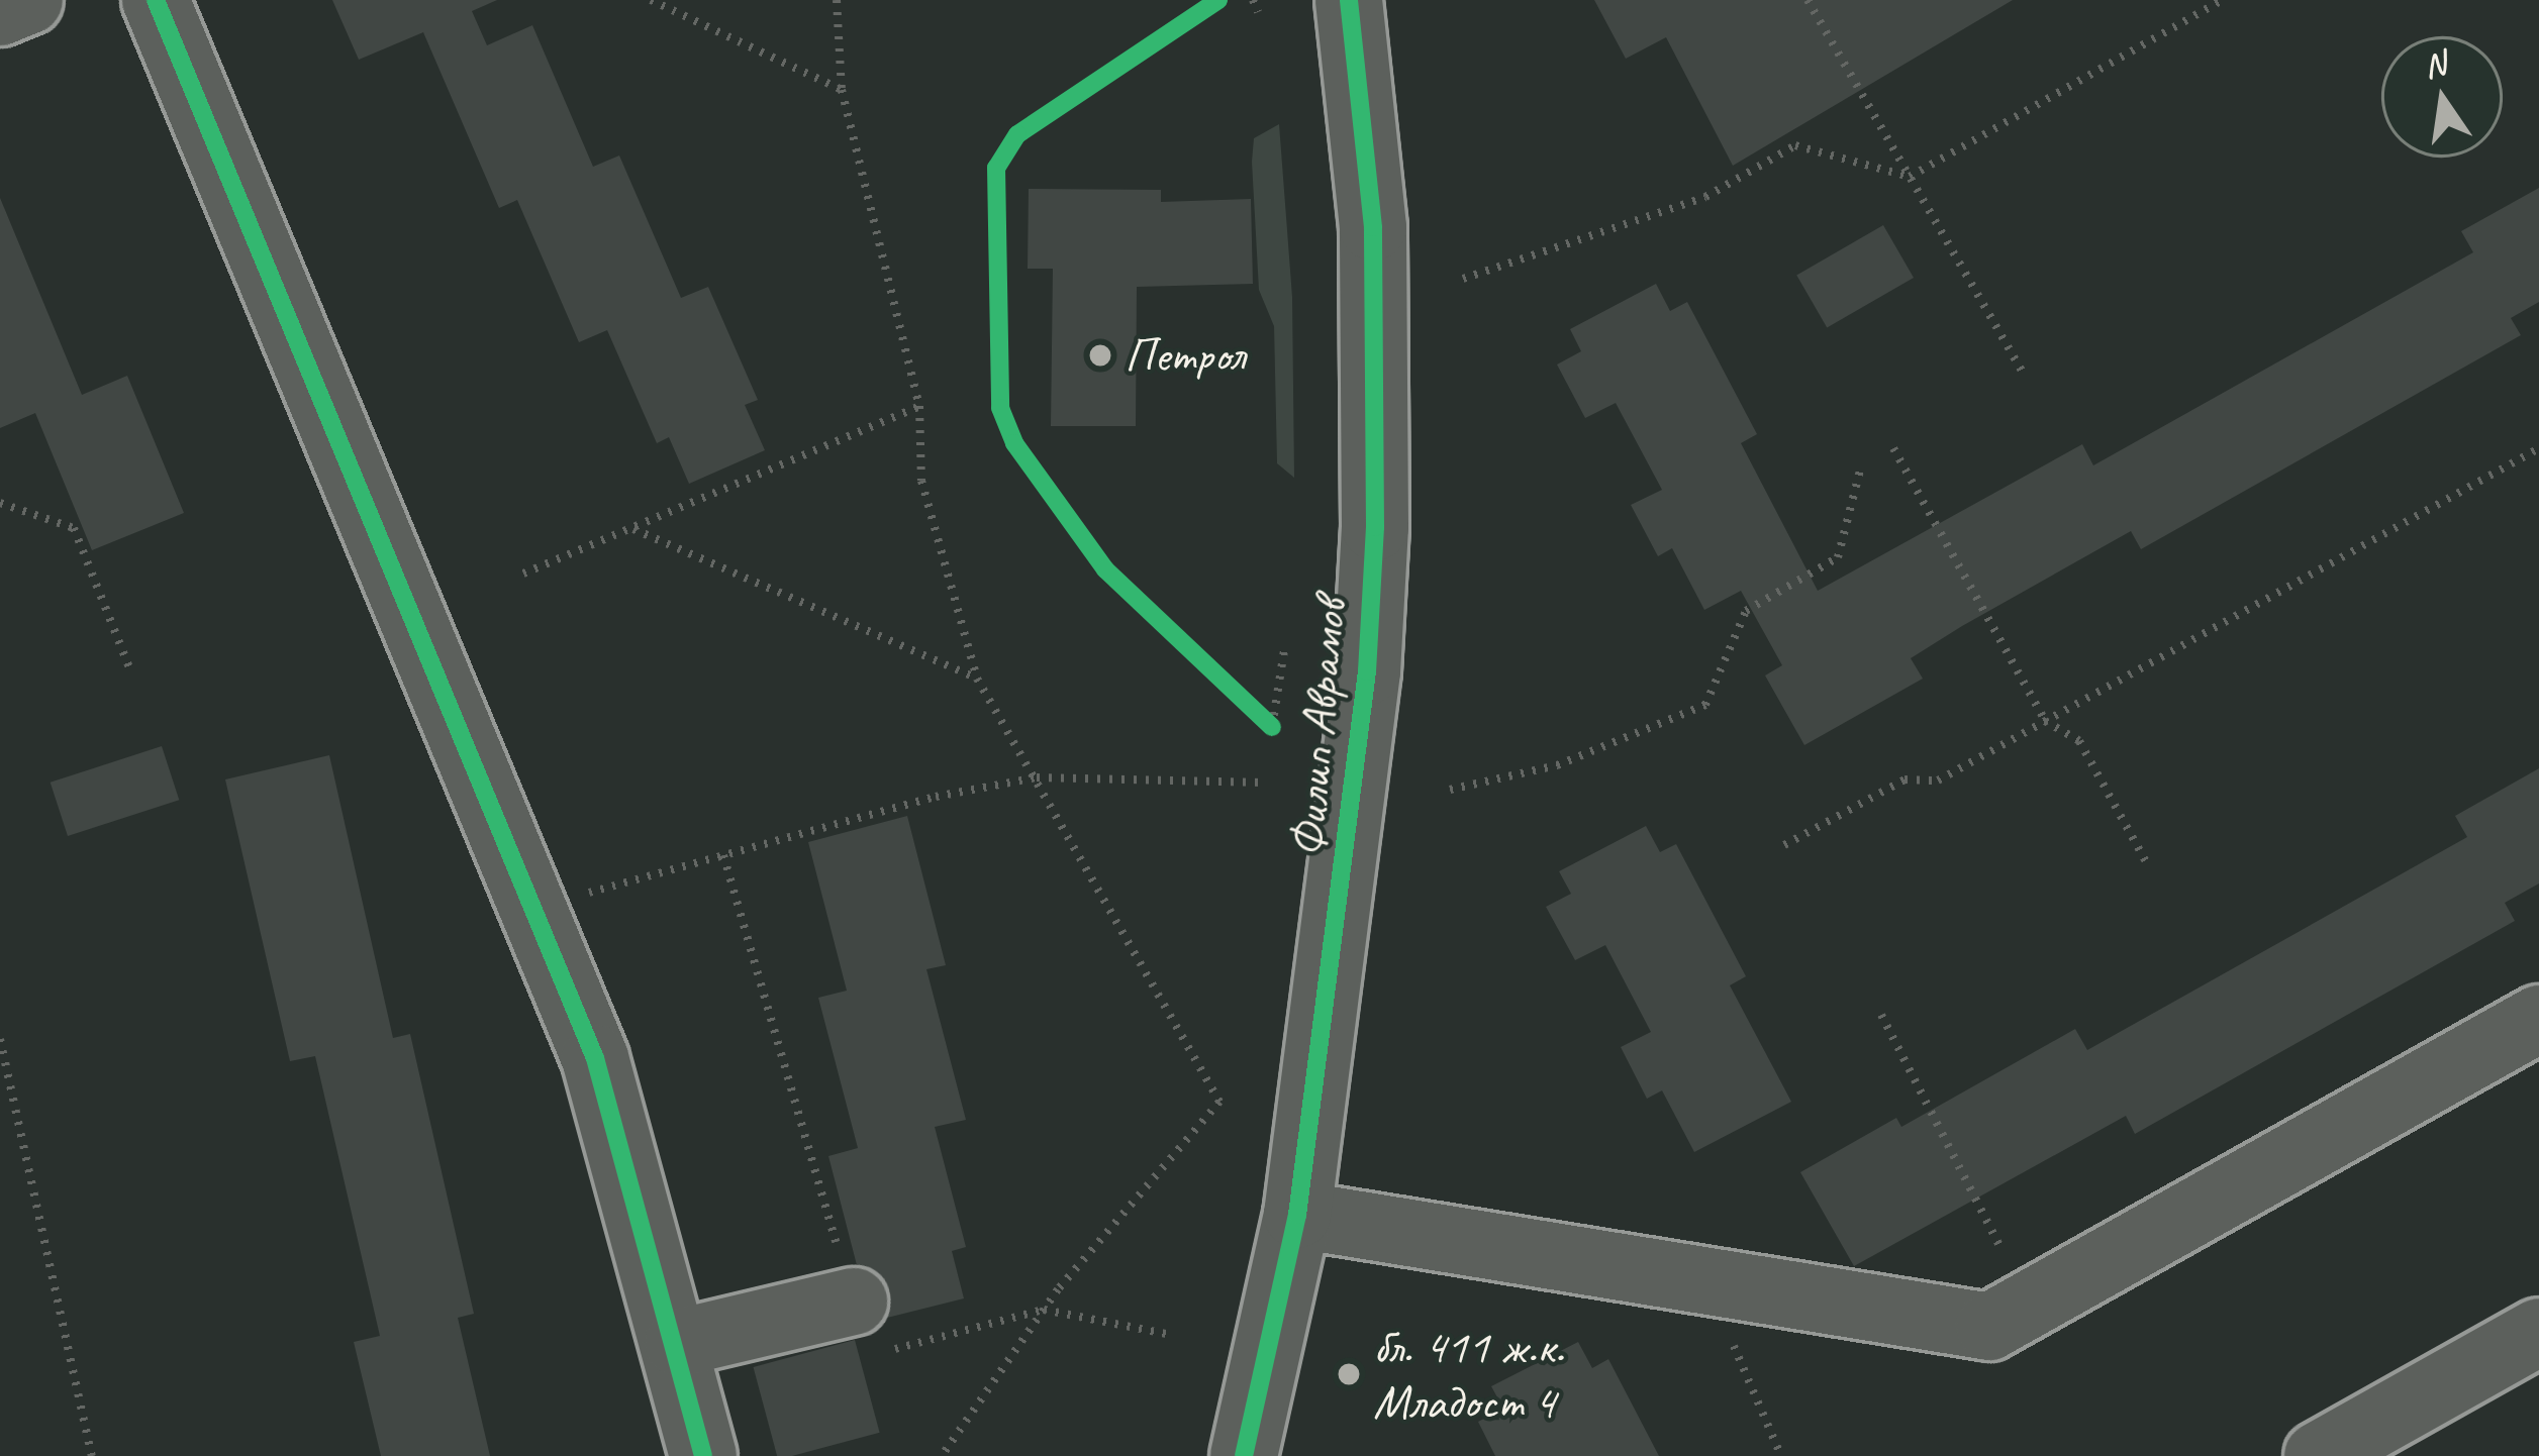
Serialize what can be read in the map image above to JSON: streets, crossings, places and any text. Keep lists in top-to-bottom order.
{
  "streets": {
    "street": ["Филип Аврамов"]
  },
  "places": ["Петрол", "бл. 411 ж.к. Младост 4"],
  "north": "top"
}
